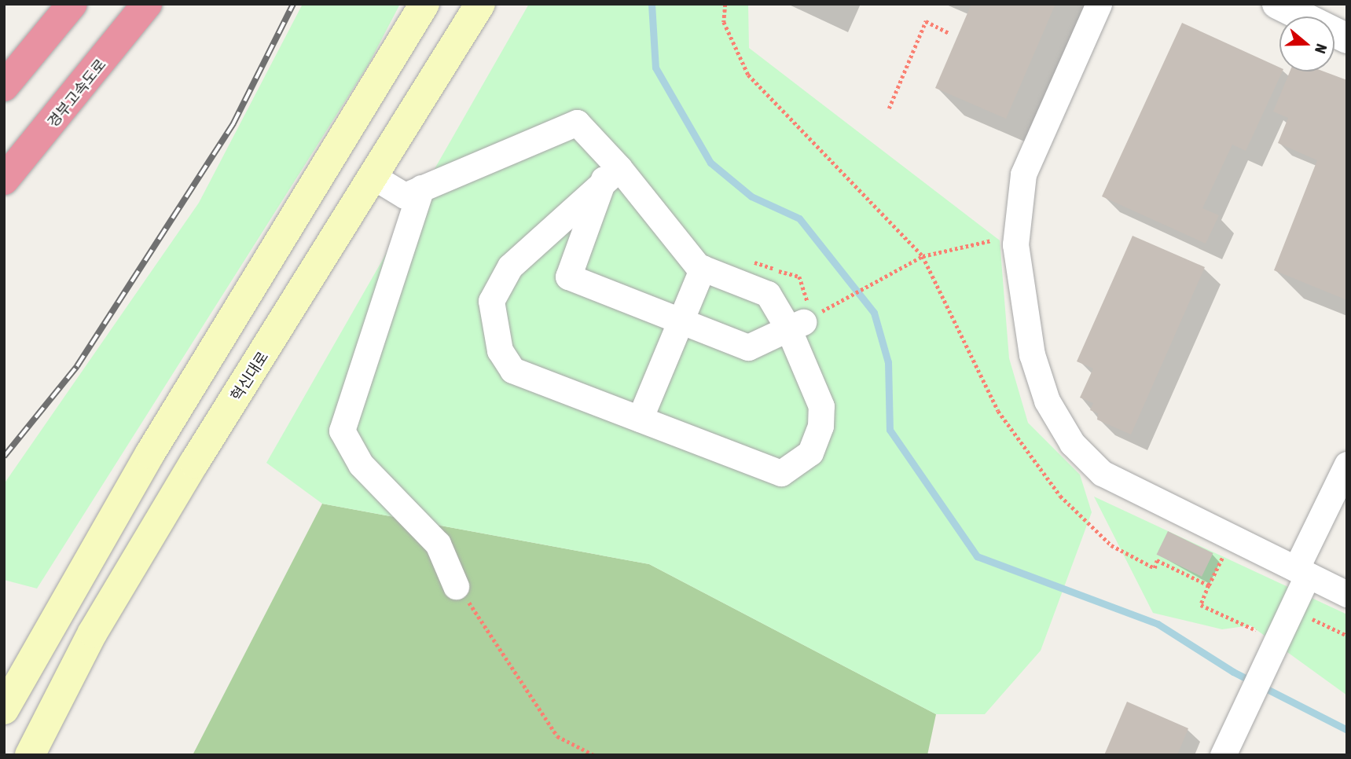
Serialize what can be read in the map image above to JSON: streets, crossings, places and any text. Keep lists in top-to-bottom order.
{
  "streets": {
    "highway": ["경부고속도로"],
    "main road": ["혁신대로"]
  },
  "north": "right"
}
